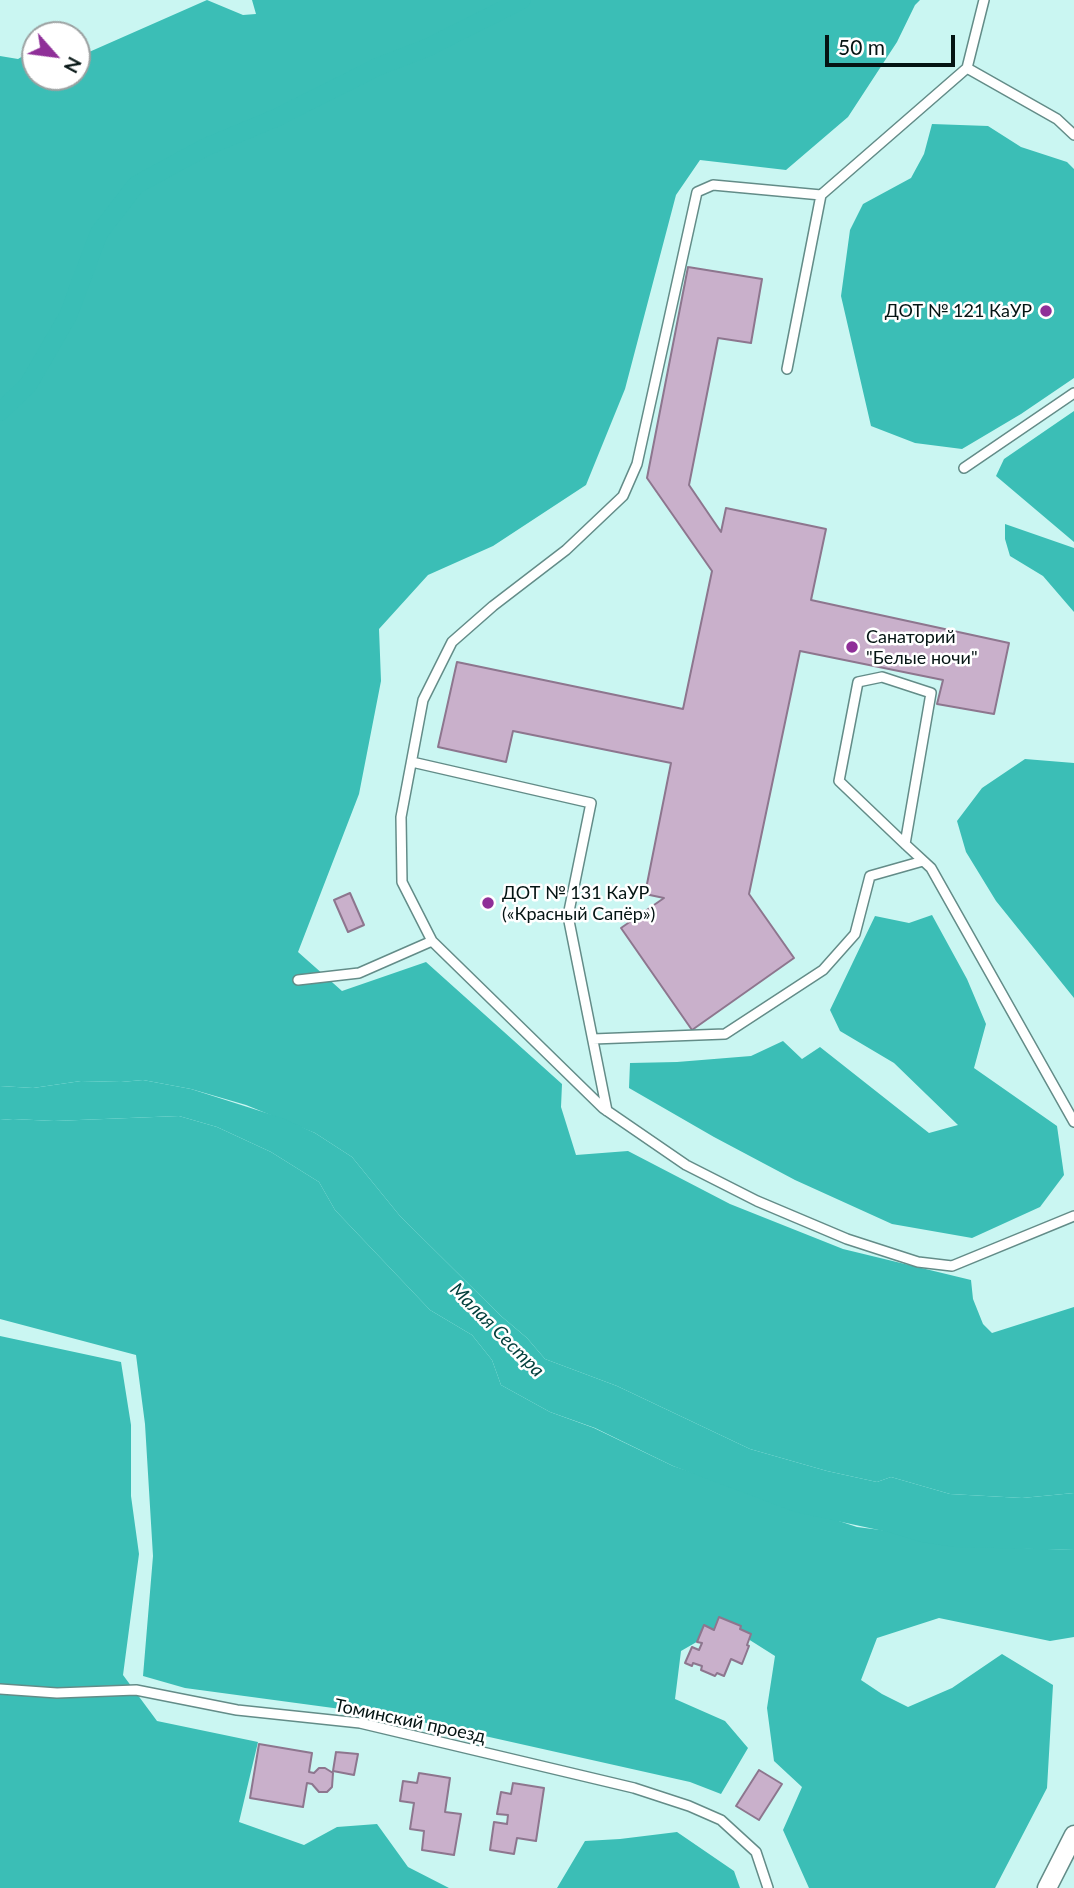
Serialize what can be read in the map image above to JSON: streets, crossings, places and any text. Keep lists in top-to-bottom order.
{
  "streets": {
    "lane": ["Томинский проезд"]
  },
  "water": ["Малая Сестра"],
  "places": ["ДОТ № 121 КаУР", "Санаторий \"Белые ночи\"", "ДОТ № 131 КаУР («Красный Сапёр»)"],
  "scale_bar": "50 m",
  "north": "bottom right"
}
